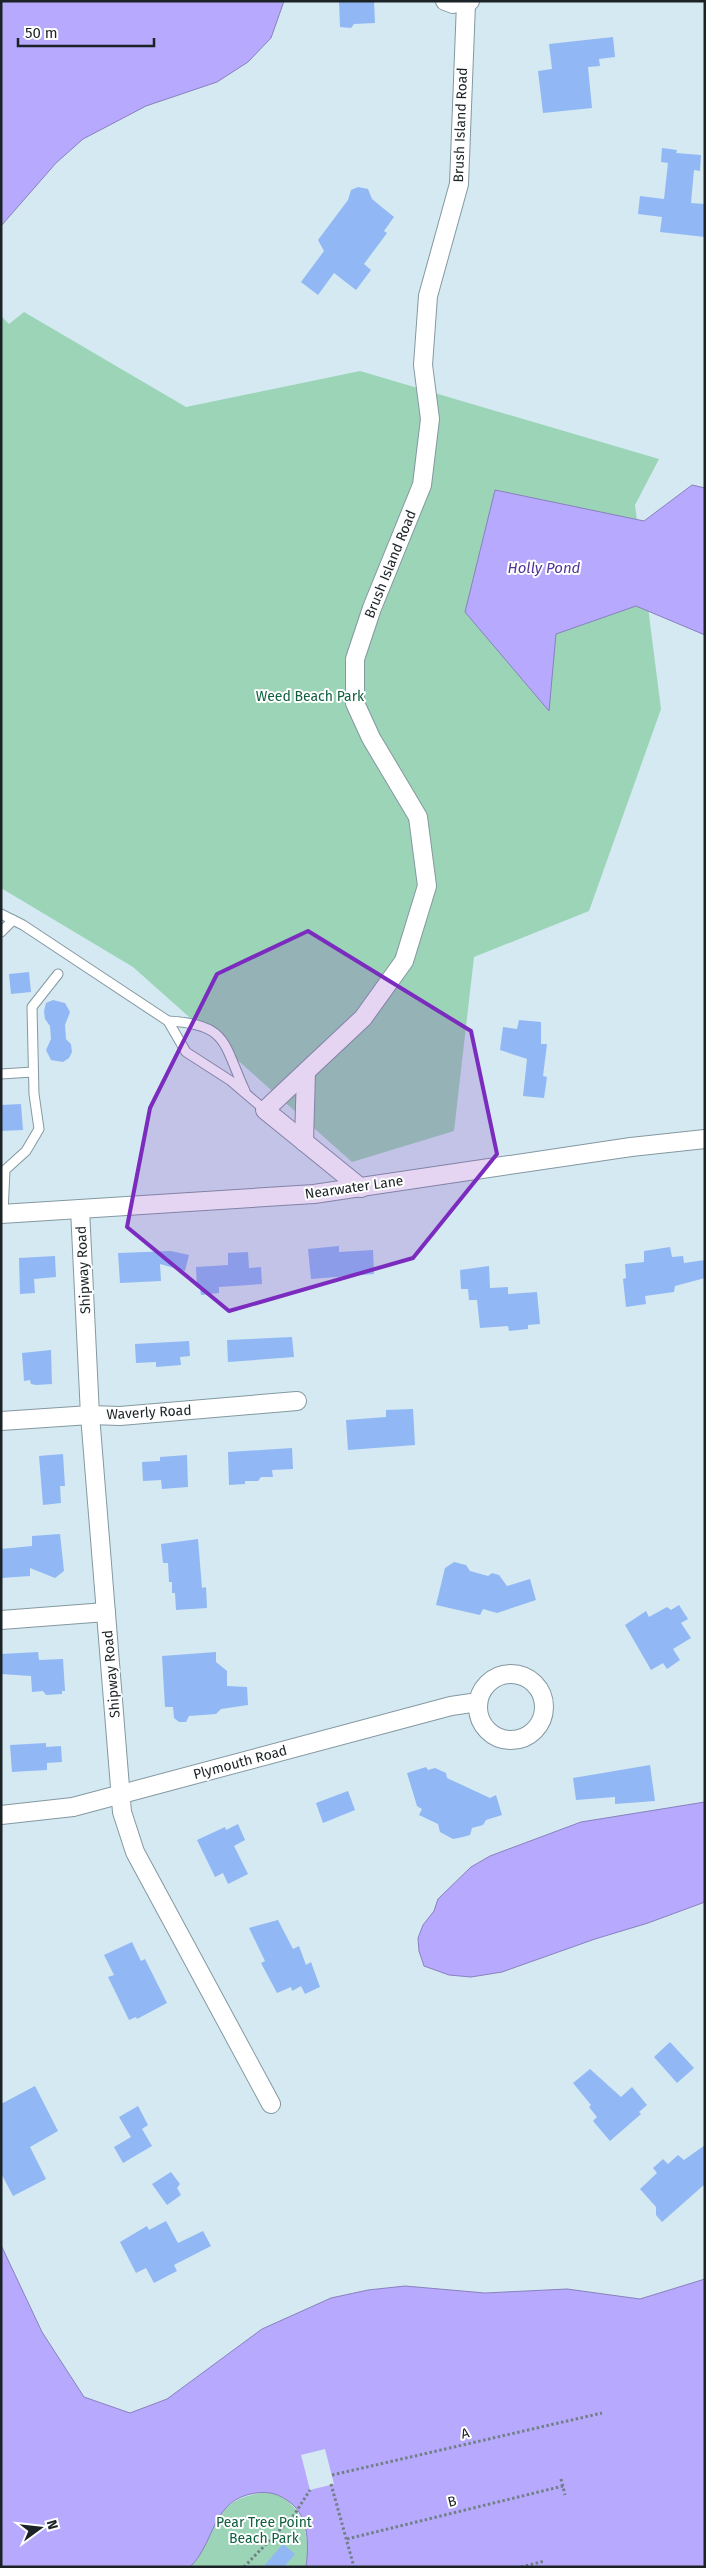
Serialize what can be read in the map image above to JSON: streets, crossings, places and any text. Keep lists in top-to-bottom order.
{
  "streets": {
    "street": [
      "Brush Island Road",
      "Nearwater Lane",
      "Shipway Road",
      "Waverly Road",
      "Plymouth Road"
    ],
    "path": ["A", "B"]
  },
  "crossings": [
    ["Nearwater Lane", "Shipway Road"],
    ["Shipway Road", "Waverly Road"],
    ["Shipway Road", "Plymouth Road"]
  ],
  "water": ["Holly Pond"],
  "parks": ["Weed Beach Park", "Pear Tree Point Beach Park"],
  "scale_bar": "50 m",
  "north": "right"
}
